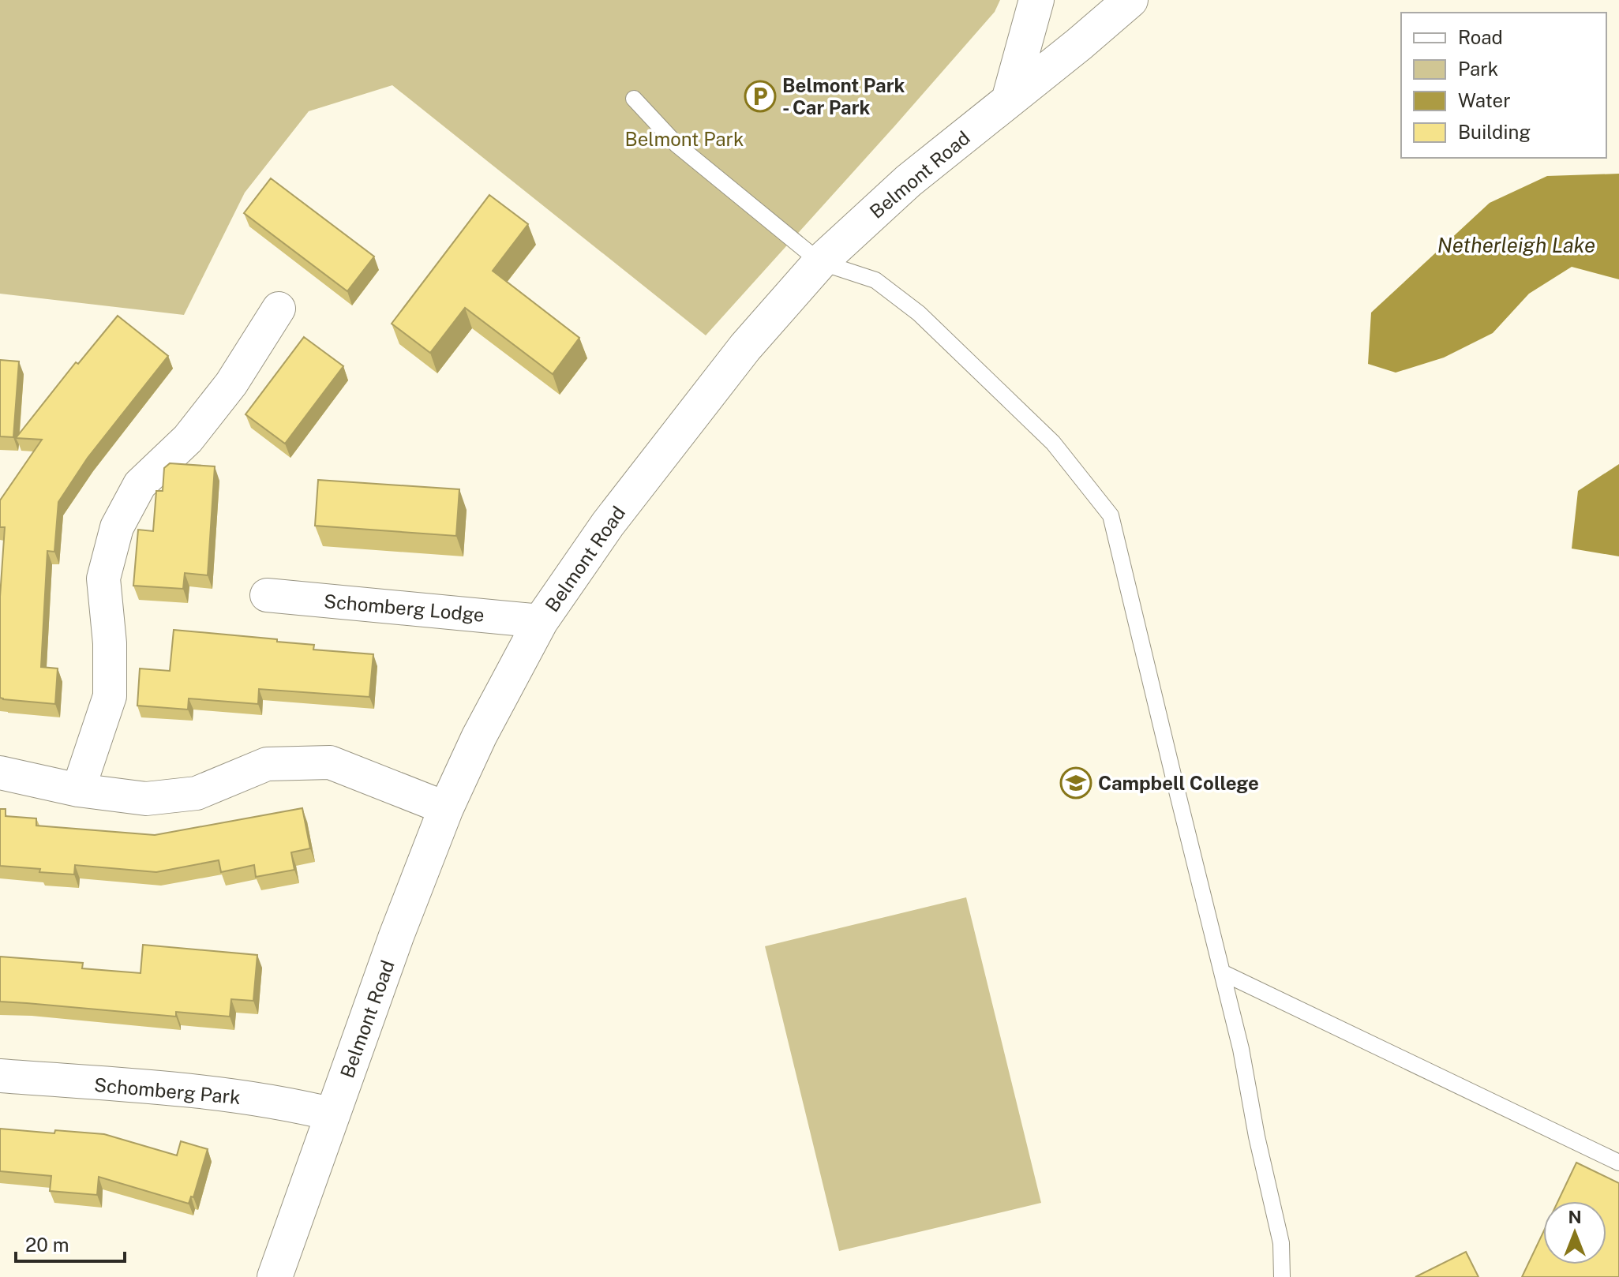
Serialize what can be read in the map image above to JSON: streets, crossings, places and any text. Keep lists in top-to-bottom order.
{
  "streets": {
    "main road": ["Belmont Road"],
    "street": ["Schomberg Lodge", "Schomberg Park"]
  },
  "crossings": [
    ["Belmont Road", "Schomberg Lodge"],
    ["Belmont Road", "Schomberg Park"]
  ],
  "water": ["Netherleigh Lake"],
  "parks": ["Belmont Park"],
  "places": {
    "parking": ["Belmont Park - Car Park"],
    "school or university": ["Campbell College"]
  },
  "legend": [
    "Road",
    "Park",
    "Water",
    "Building"
  ],
  "scale_bar": "20 m",
  "north": "top"
}
